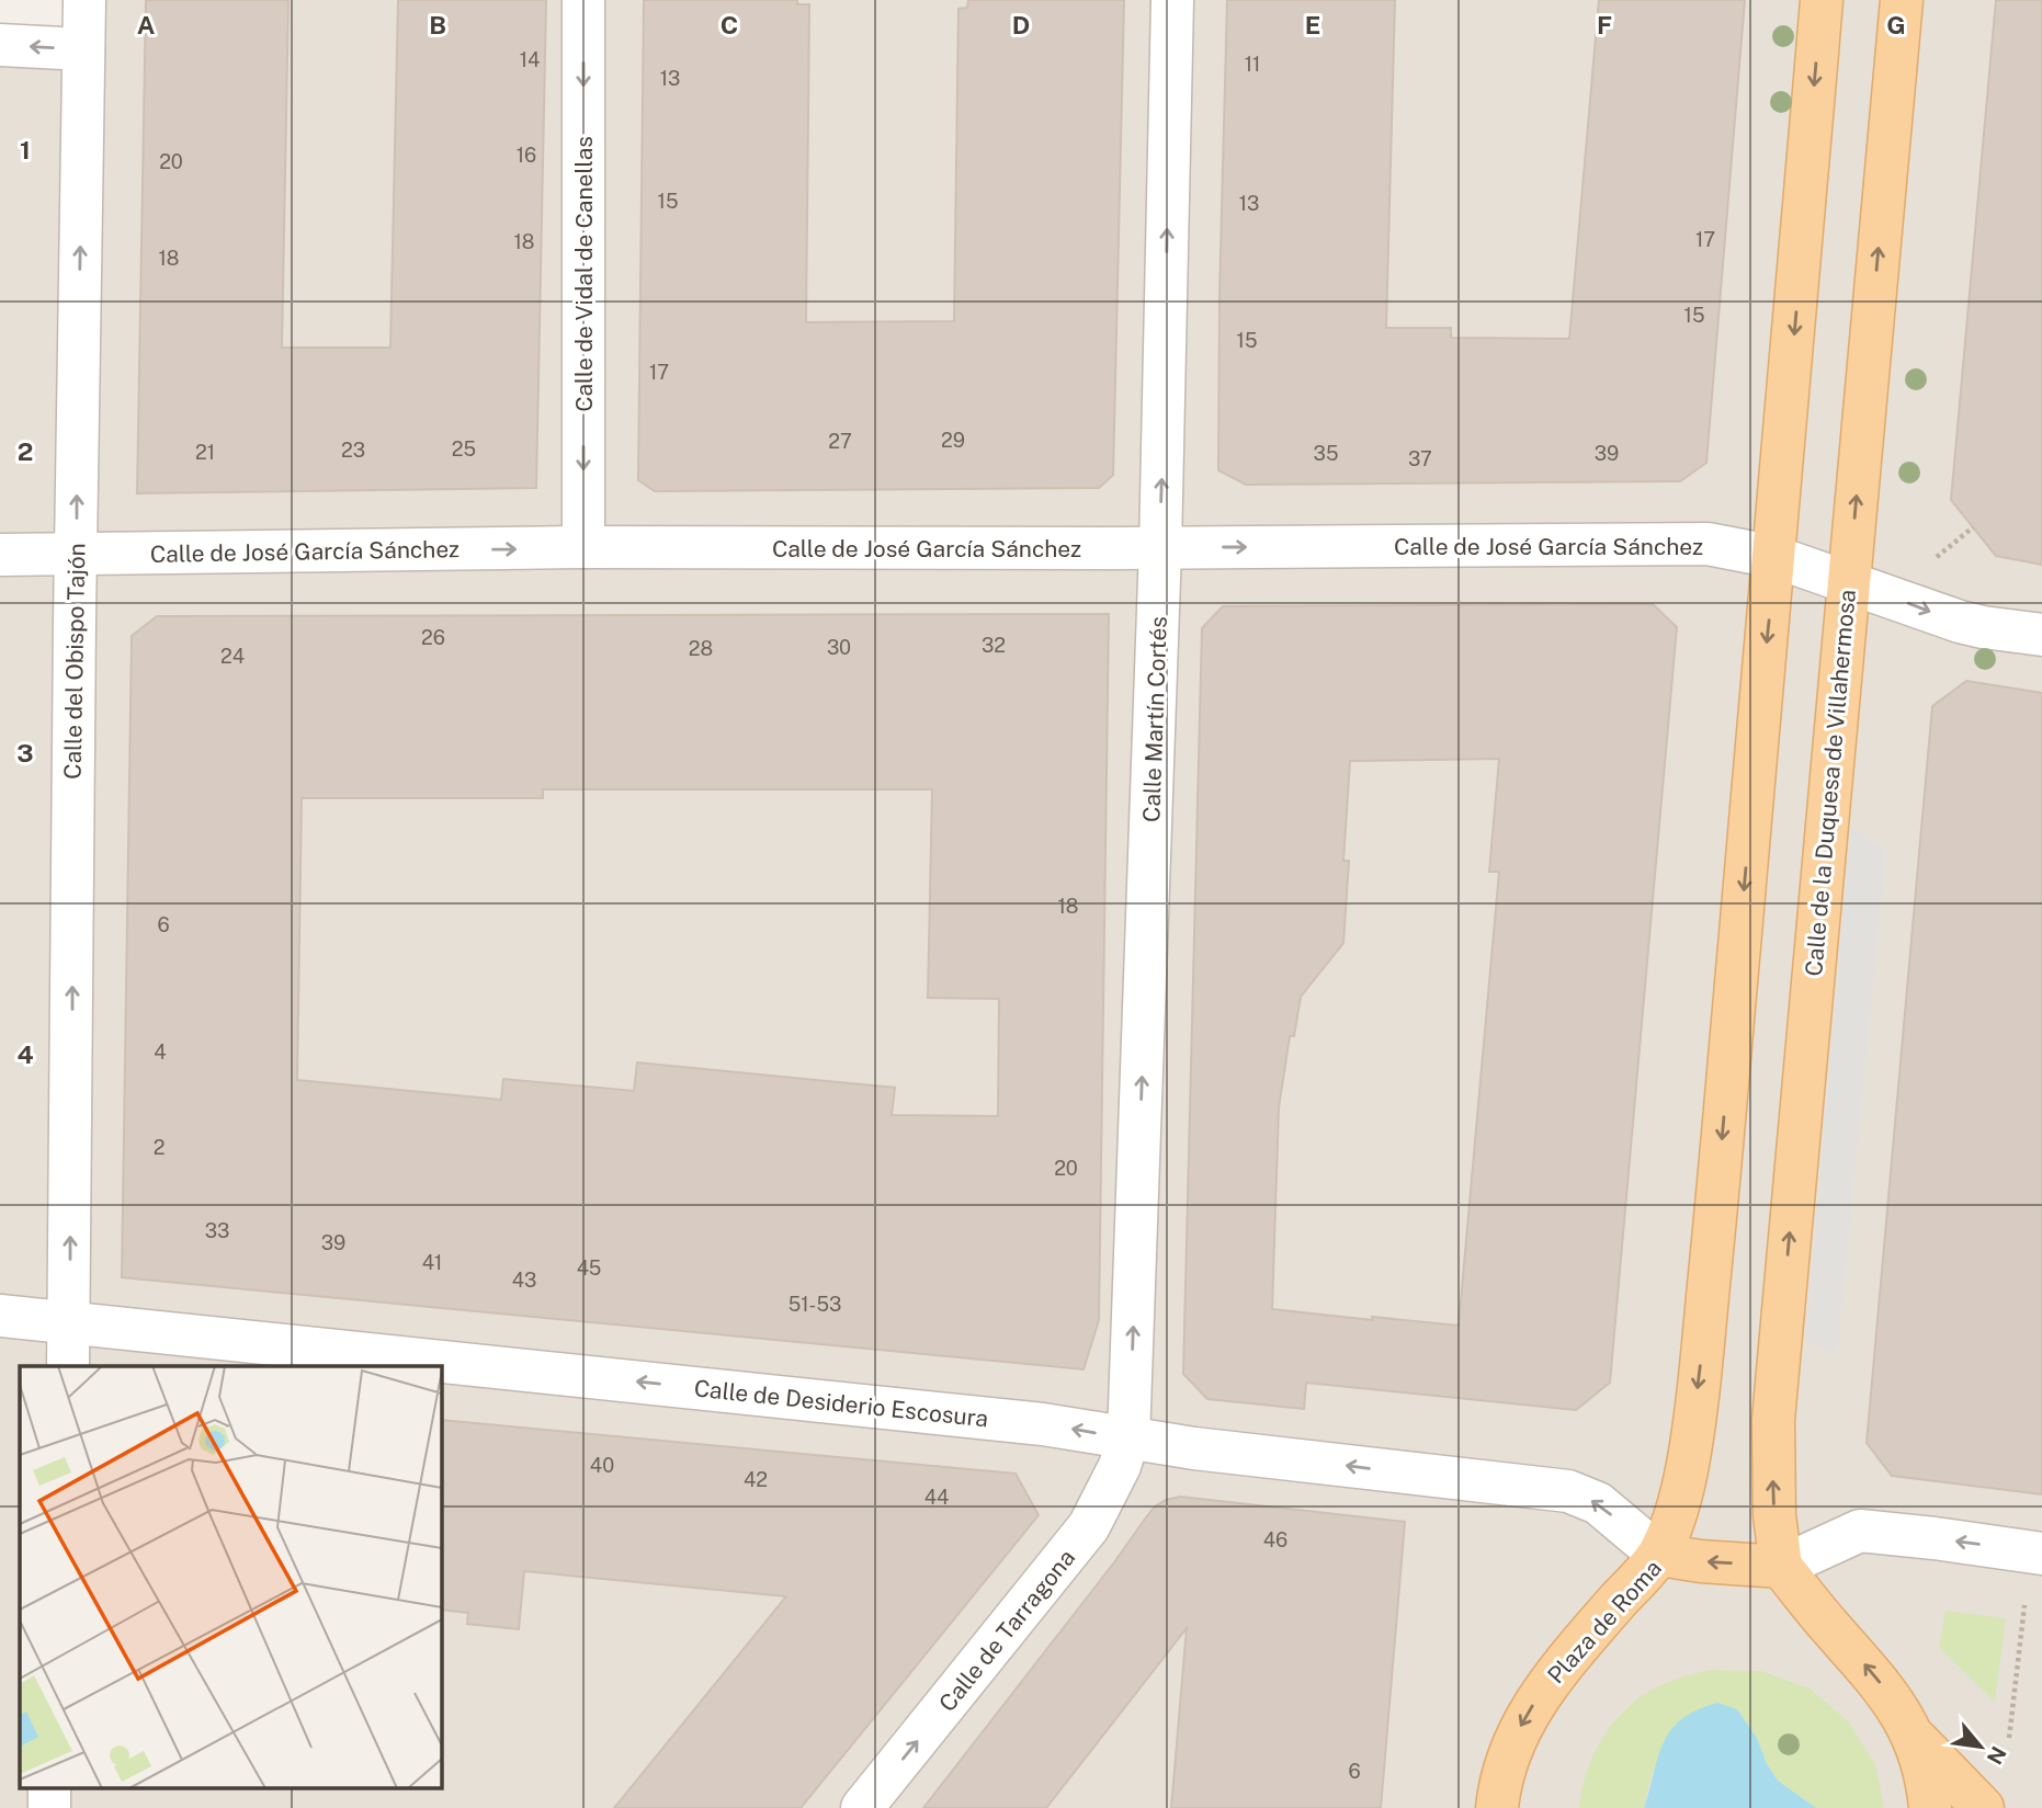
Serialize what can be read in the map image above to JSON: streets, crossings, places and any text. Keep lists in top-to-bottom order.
{
  "streets": {
    "main road": ["Calle de la Duquesa de Villahermosa", "Plaza de Roma"],
    "street": [
      "Calle de Vidal de Canellas",
      "Calle de José García Sánchez",
      "Calle del Obispo Tajón",
      "Calle Martín Cortés",
      "Calle de Desiderio Escosura",
      "Calle de Tarragona"
    ]
  },
  "crossings": [
    ["Calle de Vidal de Canellas", "Calle de José García Sánchez"],
    ["Calle de José García Sánchez", "Calle del Obispo Tajón"],
    ["Calle de José García Sánchez", "Calle Martín Cortés"],
    ["Calle de José García Sánchez", "Calle de la Duquesa de Villahermosa"],
    ["Calle del Obispo Tajón", "Calle de Desiderio Escosura"],
    ["Calle Martín Cortés", "Calle de Desiderio Escosura"],
    ["Calle Martín Cortés", "Calle de Tarragona"],
    ["Calle de la Duquesa de Villahermosa", "Plaza de Roma"],
    ["Calle de Desiderio Escosura", "Plaza de Roma"],
    ["Calle de Desiderio Escosura", "Calle de Tarragona"]
  ],
  "one_way": [
    "Calle de Vidal de Canellas",
    "Calle de José García Sánchez",
    "Calle del Obispo Tajón",
    "Calle Martín Cortés",
    "Calle de Desiderio Escosura",
    "Plaza de Roma",
    "Calle de Tarragona"
  ],
  "house_numbers": [
    "14",
    "11",
    "13",
    "16",
    "20",
    "15",
    "13",
    "17",
    "18",
    "18",
    "15",
    "15",
    "17",
    "29",
    "27",
    "25",
    "23",
    "21",
    "35",
    "39",
    "37",
    "26",
    "32",
    "30",
    "28",
    "24",
    "18",
    "6",
    "4",
    "2",
    "20",
    "33",
    "39",
    "41",
    "45",
    "43",
    "51-53",
    "40",
    "42",
    "44",
    "46",
    "6"
  ],
  "north": "bottom right",
  "grid": {
    "columns": [
      "A",
      "B",
      "C",
      "D",
      "E",
      "F",
      "G"
    ],
    "rows": [
      "1",
      "2",
      "3",
      "4"
    ]
  }
}
